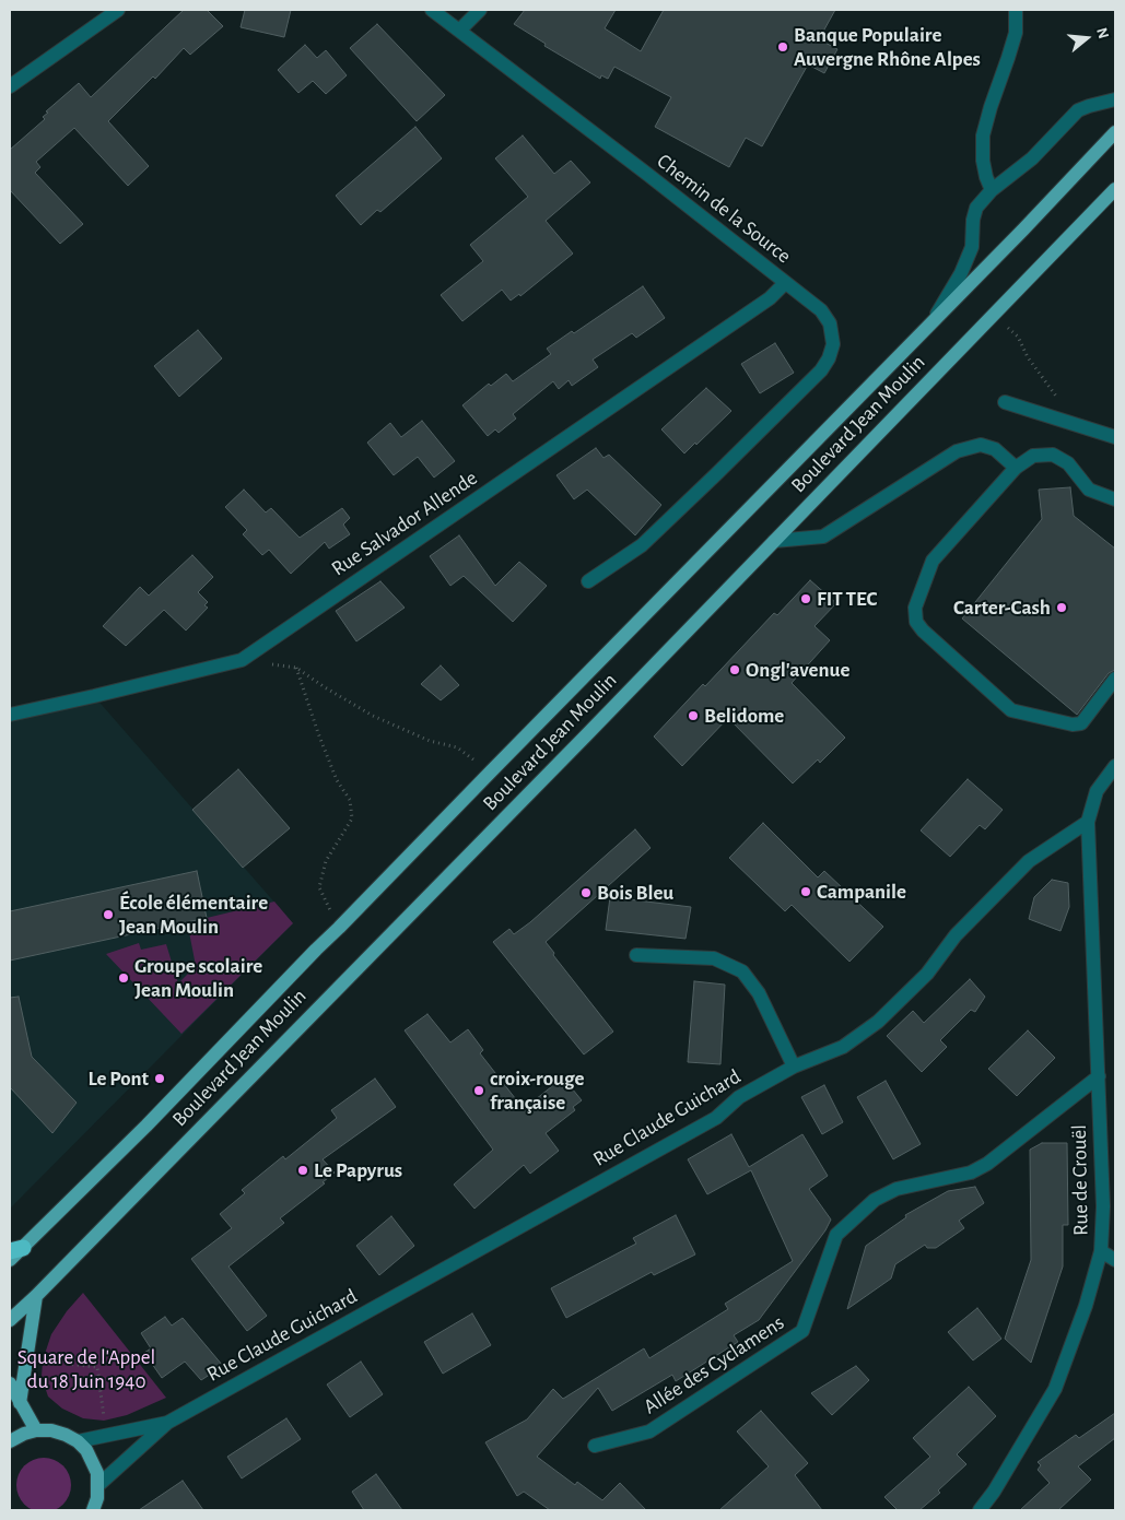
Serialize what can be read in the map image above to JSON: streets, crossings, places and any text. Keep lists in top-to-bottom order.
{
  "streets": {
    "main road": ["Boulevard Jean Moulin"],
    "street": [
      "Chemin de la Source",
      "Rue Salvador Allende",
      "Rue Claude Guichard",
      "Rue de Crouël",
      "Allée des Cyclamens"
    ]
  },
  "crossings": [
    ["Chemin de la Source", "Rue Salvador Allende"],
    ["Rue Claude Guichard", "Rue de Crouël"],
    ["Rue de Crouël", "Allée des Cyclamens"]
  ],
  "parks": ["Square de l'Appel du 18 Juin 1940"],
  "places": [
    "Banque Populaire Auvergne Rhône Alpes",
    "FIT TEC",
    "Carter-Cash",
    "Ongl'avenue",
    "Belidome",
    "Campanile",
    "Bois Bleu",
    "École élémentaire Jean Moulin",
    "Groupe scolaire Jean Moulin",
    "Le Pont",
    "croix-rouge française",
    "Le Papyrus"
  ],
  "north": "right"
}
